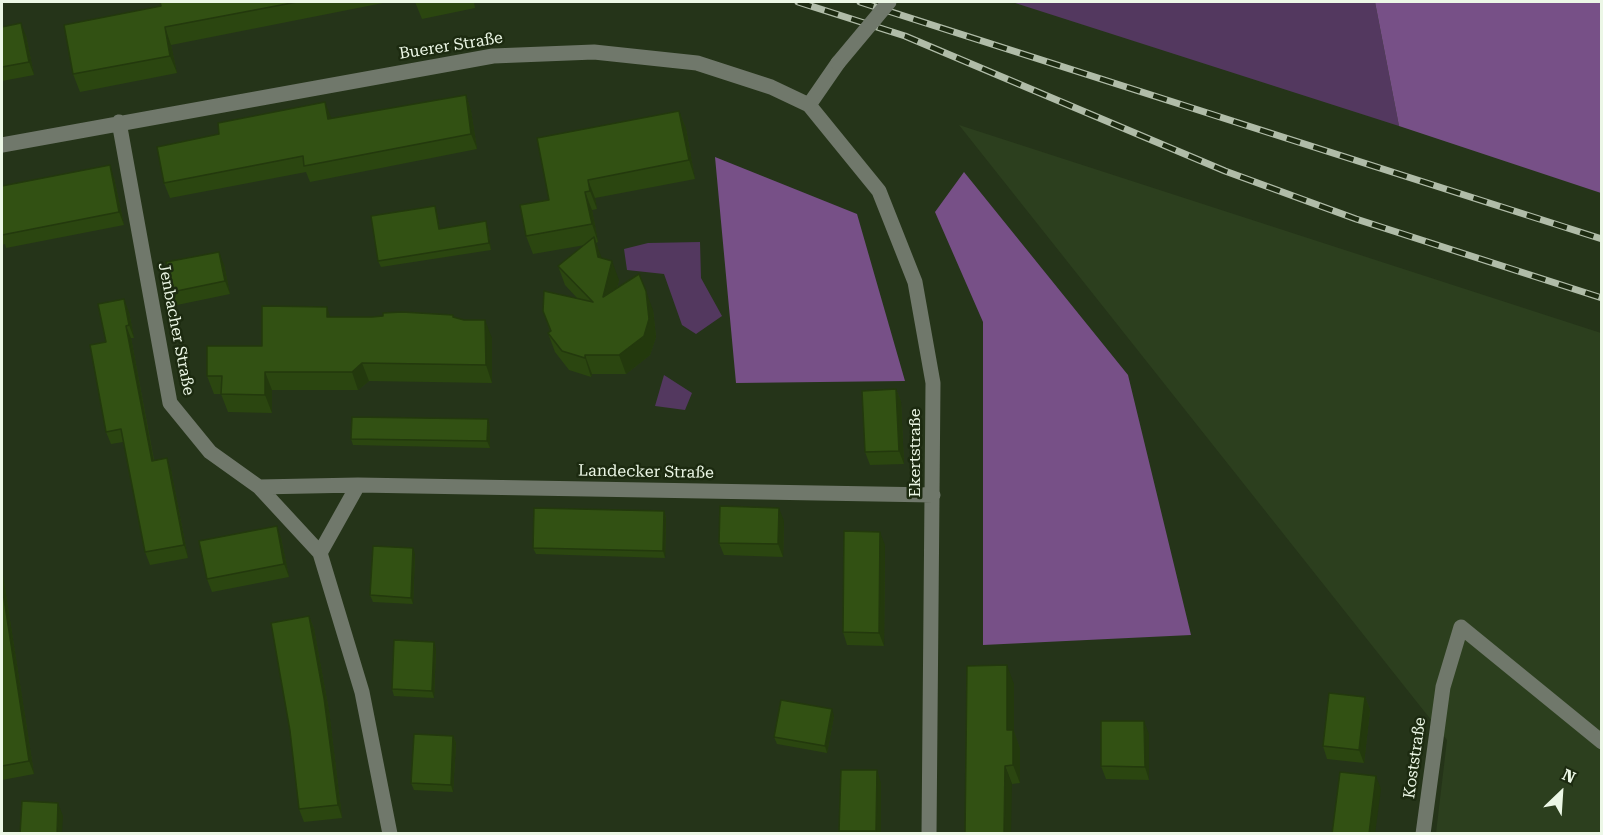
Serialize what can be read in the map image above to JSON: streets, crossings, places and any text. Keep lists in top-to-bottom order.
{
  "streets": {
    "street": [
      "Buerer Straße",
      "Jenbacher Straße",
      "Ekertstraße",
      "Landecker Straße",
      "Koststraße"
    ]
  },
  "crossings": [
    ["Buerer Straße", "Jenbacher Straße"],
    ["Buerer Straße", "Ekertstraße"],
    ["Jenbacher Straße", "Landecker Straße"],
    ["Ekertstraße", "Landecker Straße"]
  ],
  "north": "top right"
}
